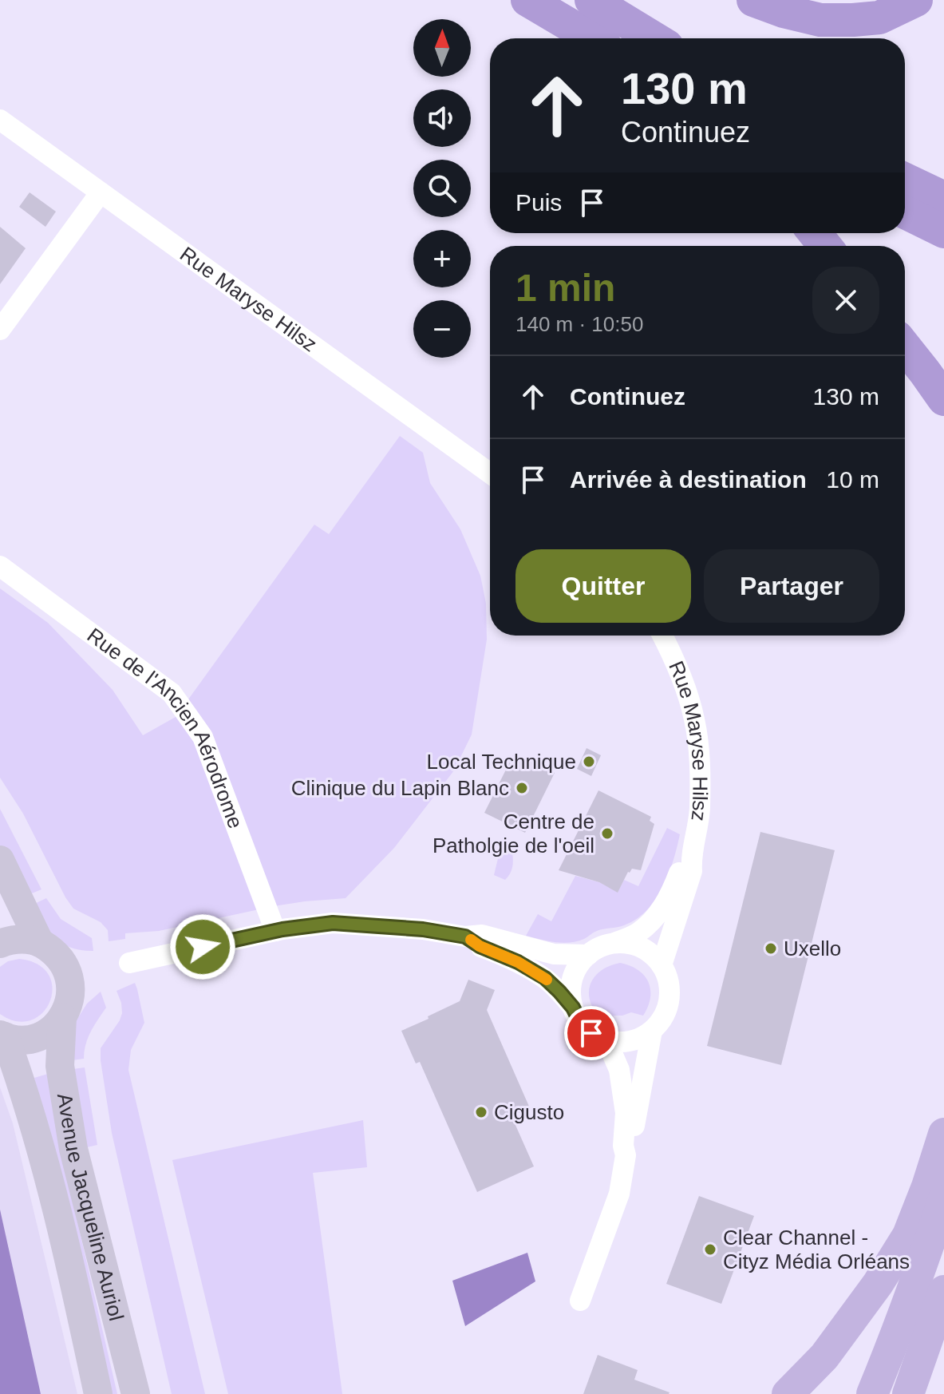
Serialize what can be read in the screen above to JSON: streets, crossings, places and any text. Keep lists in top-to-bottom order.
{
  "streets": {
    "main road": ["Avenue Jacqueline Auriol"],
    "street": ["Rue Maryse Hilsz", "Rue de l'Ancien Aérodrome"]
  },
  "places": [
    "Local Technique",
    "Clinique du Lapin Blanc",
    "Centre de Patholgie de l'oeil",
    "Uxello",
    "Cigusto",
    "Clear Channel - Cityz Média Orléans"
  ],
  "north": "top",
  "page": {
    "map_buttons": ["+", "−"],
    "turn": ["130 m", "Continuez"],
    "then": "Puis",
    "heading": ["1 min", "140 m · 10:50"],
    "list": [
      {
        "name": "Continuez",
        "value": "130 m"
      },
      {
        "name": "Arrivée à destination",
        "value": "10 m"
      }
    ],
    "buttons": ["Quitter", "Partager"]
  }
}
